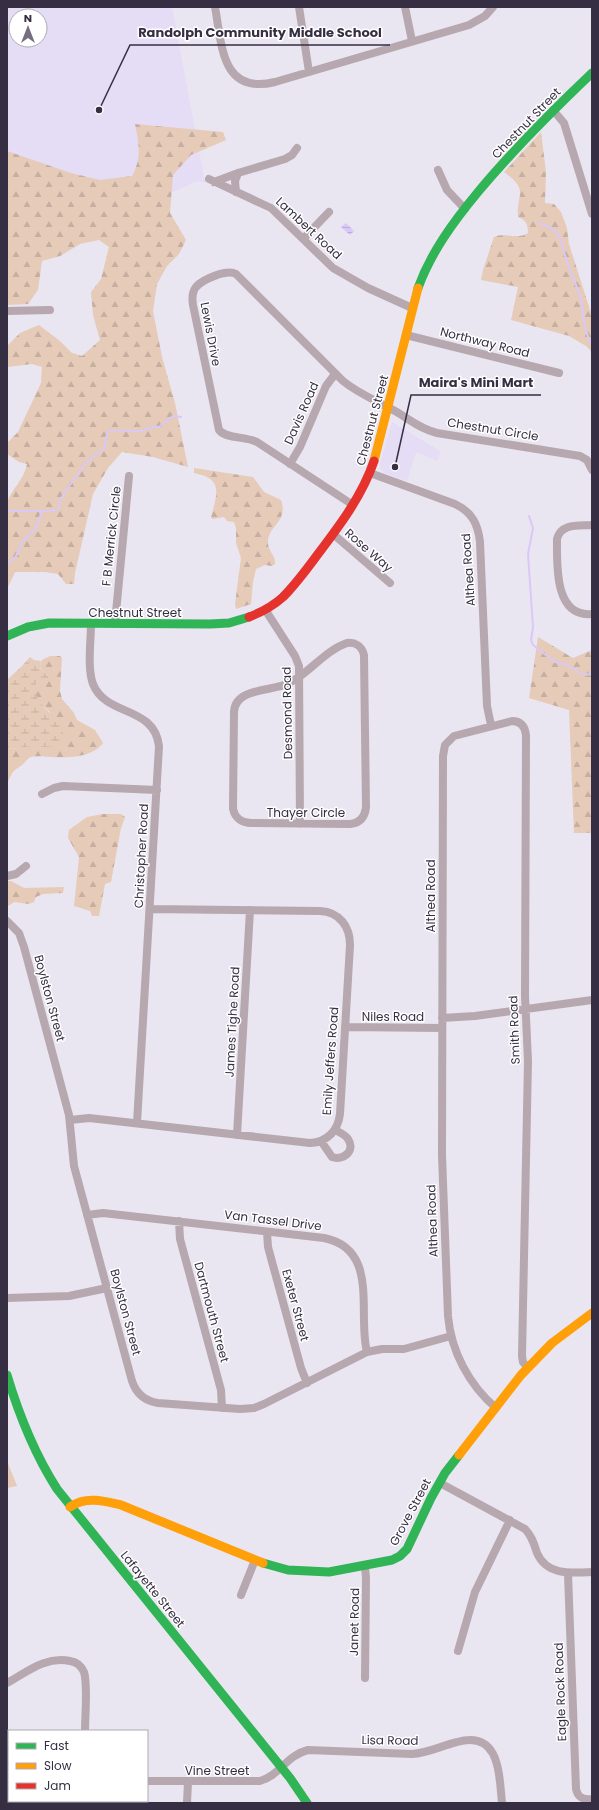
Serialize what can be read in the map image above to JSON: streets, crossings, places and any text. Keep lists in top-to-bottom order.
{
  "streets": {
    "main road": ["Chestnut Street", "Grove Street", "Lafayette Street"],
    "street": [
      "Lambert Road",
      "Lewis Drive",
      "Northway Road",
      "Davis Road",
      "Chestnut Circle",
      "F B Merrick Circle",
      "Rose Way",
      "Althea Road",
      "Desmond Road",
      "Thayer Circle",
      "Christopher Road",
      "Boylston Street",
      "Niles Road",
      "James Tighe Road",
      "Smith Road",
      "Emily Jeffers Road",
      "Van Tassel Drive",
      "Exeter Street",
      "Dartmouth Street",
      "Janet Road",
      "Eagle Rock Road",
      "Lisa Road",
      "Vine Street"
    ]
  },
  "crossings": [
    ["Chestnut Street", "Lambert Road"],
    ["Chestnut Street", "Lewis Drive"],
    ["Chestnut Street", "Northway Road"],
    ["Chestnut Street", "Chestnut Circle"],
    ["Chestnut Street", "F B Merrick Circle"],
    ["Chestnut Street", "Rose Way"],
    ["Chestnut Street", "Althea Road"],
    ["Chestnut Street", "Desmond Road"],
    ["Chestnut Street", "Christopher Road"],
    ["Lewis Drive", "Davis Road"],
    ["Lewis Drive", "Chestnut Circle"],
    ["Althea Road", "Boylston Street"],
    ["Althea Road", "Niles Road"],
    ["Althea Road", "Smith Road"],
    ["Althea Road", "Grove Street"],
    ["Desmond Road", "Thayer Circle"],
    ["Christopher Road", "Emily Jeffers Road"],
    ["Boylston Street", "Van Tassel Drive"],
    ["Boylston Street", "Exeter Street"],
    ["Boylston Street", "Dartmouth Street"],
    ["Niles Road", "Smith Road"],
    ["Niles Road", "Emily Jeffers Road"],
    ["James Tighe Road", "Emily Jeffers Road"],
    ["Smith Road", "Grove Street"],
    ["Van Tassel Drive", "Exeter Street"],
    ["Van Tassel Drive", "Dartmouth Street"],
    ["Grove Street", "Lafayette Street"],
    ["Grove Street", "Janet Road"],
    ["Lafayette Street", "Lisa Road"],
    ["Lafayette Street", "Vine Street"],
    ["Lisa Road", "Vine Street"]
  ],
  "places": ["Randolph Community Middle School", "Maira's Mini Mart"],
  "legend": ["Fast", "Slow", "Jam"],
  "north": "top"
}
